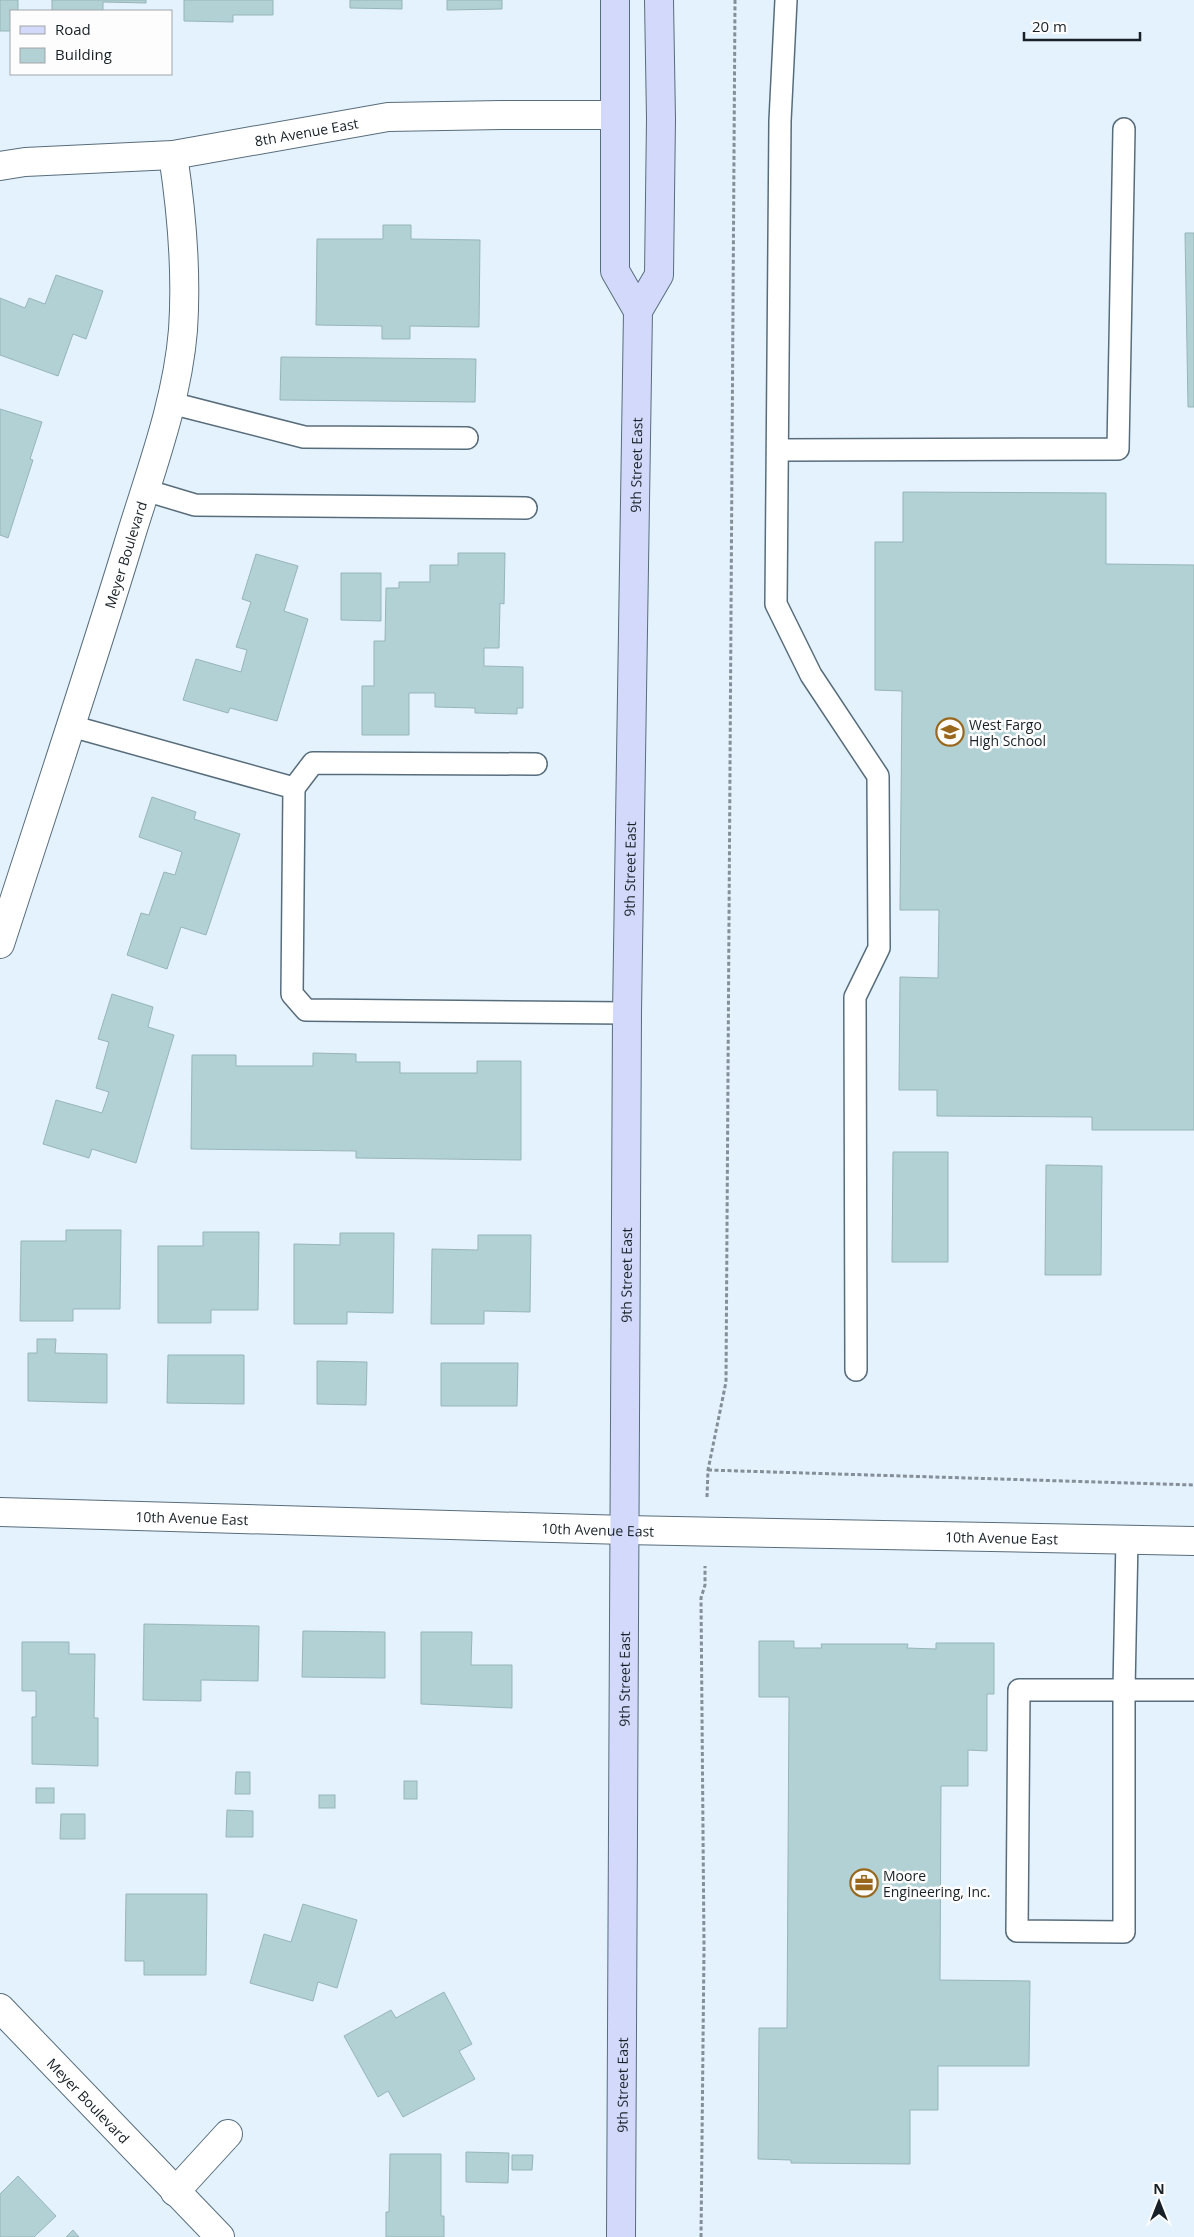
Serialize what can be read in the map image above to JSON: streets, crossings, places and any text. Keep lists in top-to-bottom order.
{
  "streets": {
    "main road": ["9th Street East"],
    "street": ["8th Avenue East", "Meyer Boulevard", "10th Avenue East"]
  },
  "crossings": [
    ["8th Avenue East", "Meyer Boulevard"],
    ["9th Street East", "10th Avenue East"]
  ],
  "places": {
    "school or university": ["West Fargo High School"],
    "office": ["Moore Engineering, Inc."]
  },
  "legend": ["Road", "Building"],
  "scale_bar": "20 m",
  "north": "top"
}
